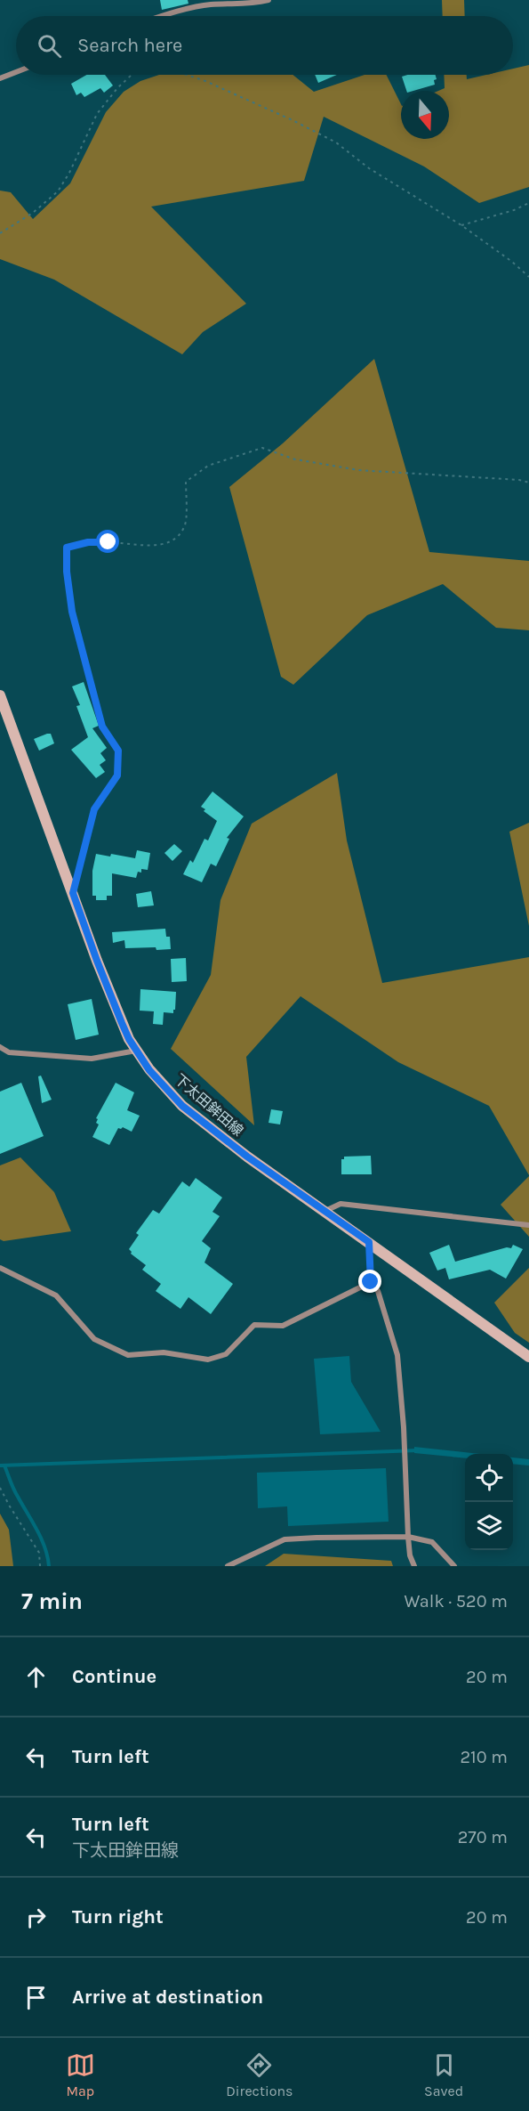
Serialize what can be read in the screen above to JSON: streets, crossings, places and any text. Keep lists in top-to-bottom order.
{
  "streets": {
    "main road": ["下太田鉾田線"]
  },
  "north": "bottom",
  "page": {
    "search": "Search here",
    "heading": ["7 min", "Walk · 520 m"],
    "list": [
      ["Continue", "20 m"],
      ["Turn left", "210 m"],
      ["Turn left", "下太田鉾田線", "270 m"],
      ["Turn right", "20 m"],
      "Arrive at destination"
    ],
    "nav": ["Map", "Directions", "Saved"]
  }
}
